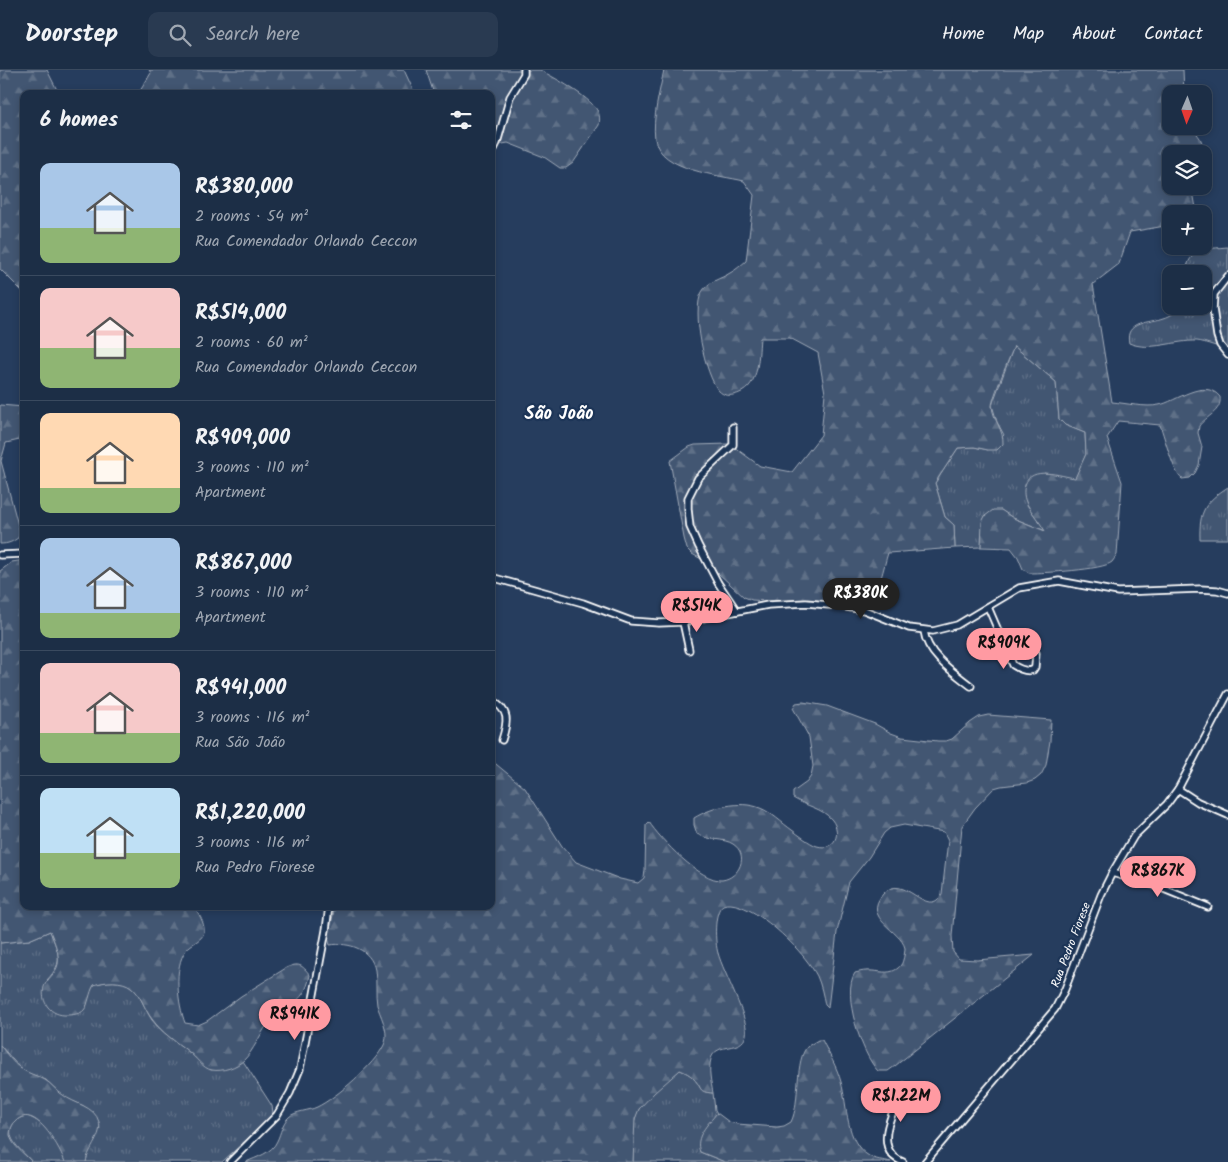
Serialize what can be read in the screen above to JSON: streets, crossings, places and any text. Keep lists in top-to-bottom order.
{
  "streets": {
    "street": ["Rua Pedro Fiorese"]
  },
  "districts": ["São João"],
  "north": "bottom",
  "page": {
    "header": "Doorstep",
    "search": "Search here",
    "nav": [
      "Home",
      "Map",
      "About",
      "Contact"
    ],
    "map_buttons": ["+", "−"],
    "heading": "6 homes",
    "list": [
      {
        "name": "R$380,000",
        "note": "2 rooms · 54 m² · Rua Comendador Orlando Ceccon"
      },
      {
        "name": "R$514,000",
        "note": "2 rooms · 60 m² · Rua Comendador Orlando Ceccon"
      },
      {
        "name": "R$909,000",
        "note": "3 rooms · 110 m² · Apartment"
      },
      {
        "name": "R$867,000",
        "note": "3 rooms · 110 m² · Apartment"
      },
      {
        "name": "R$941,000",
        "note": "3 rooms · 116 m² · Rua São João"
      },
      {
        "name": "R$1,220,000",
        "note": "3 rooms · 116 m² · Rua Pedro Fiorese"
      }
    ],
    "price": [
      "R$380K",
      "R$514K",
      "R$909K",
      "R$867K",
      "R$941K",
      "R$1.22M"
    ]
  }
}
